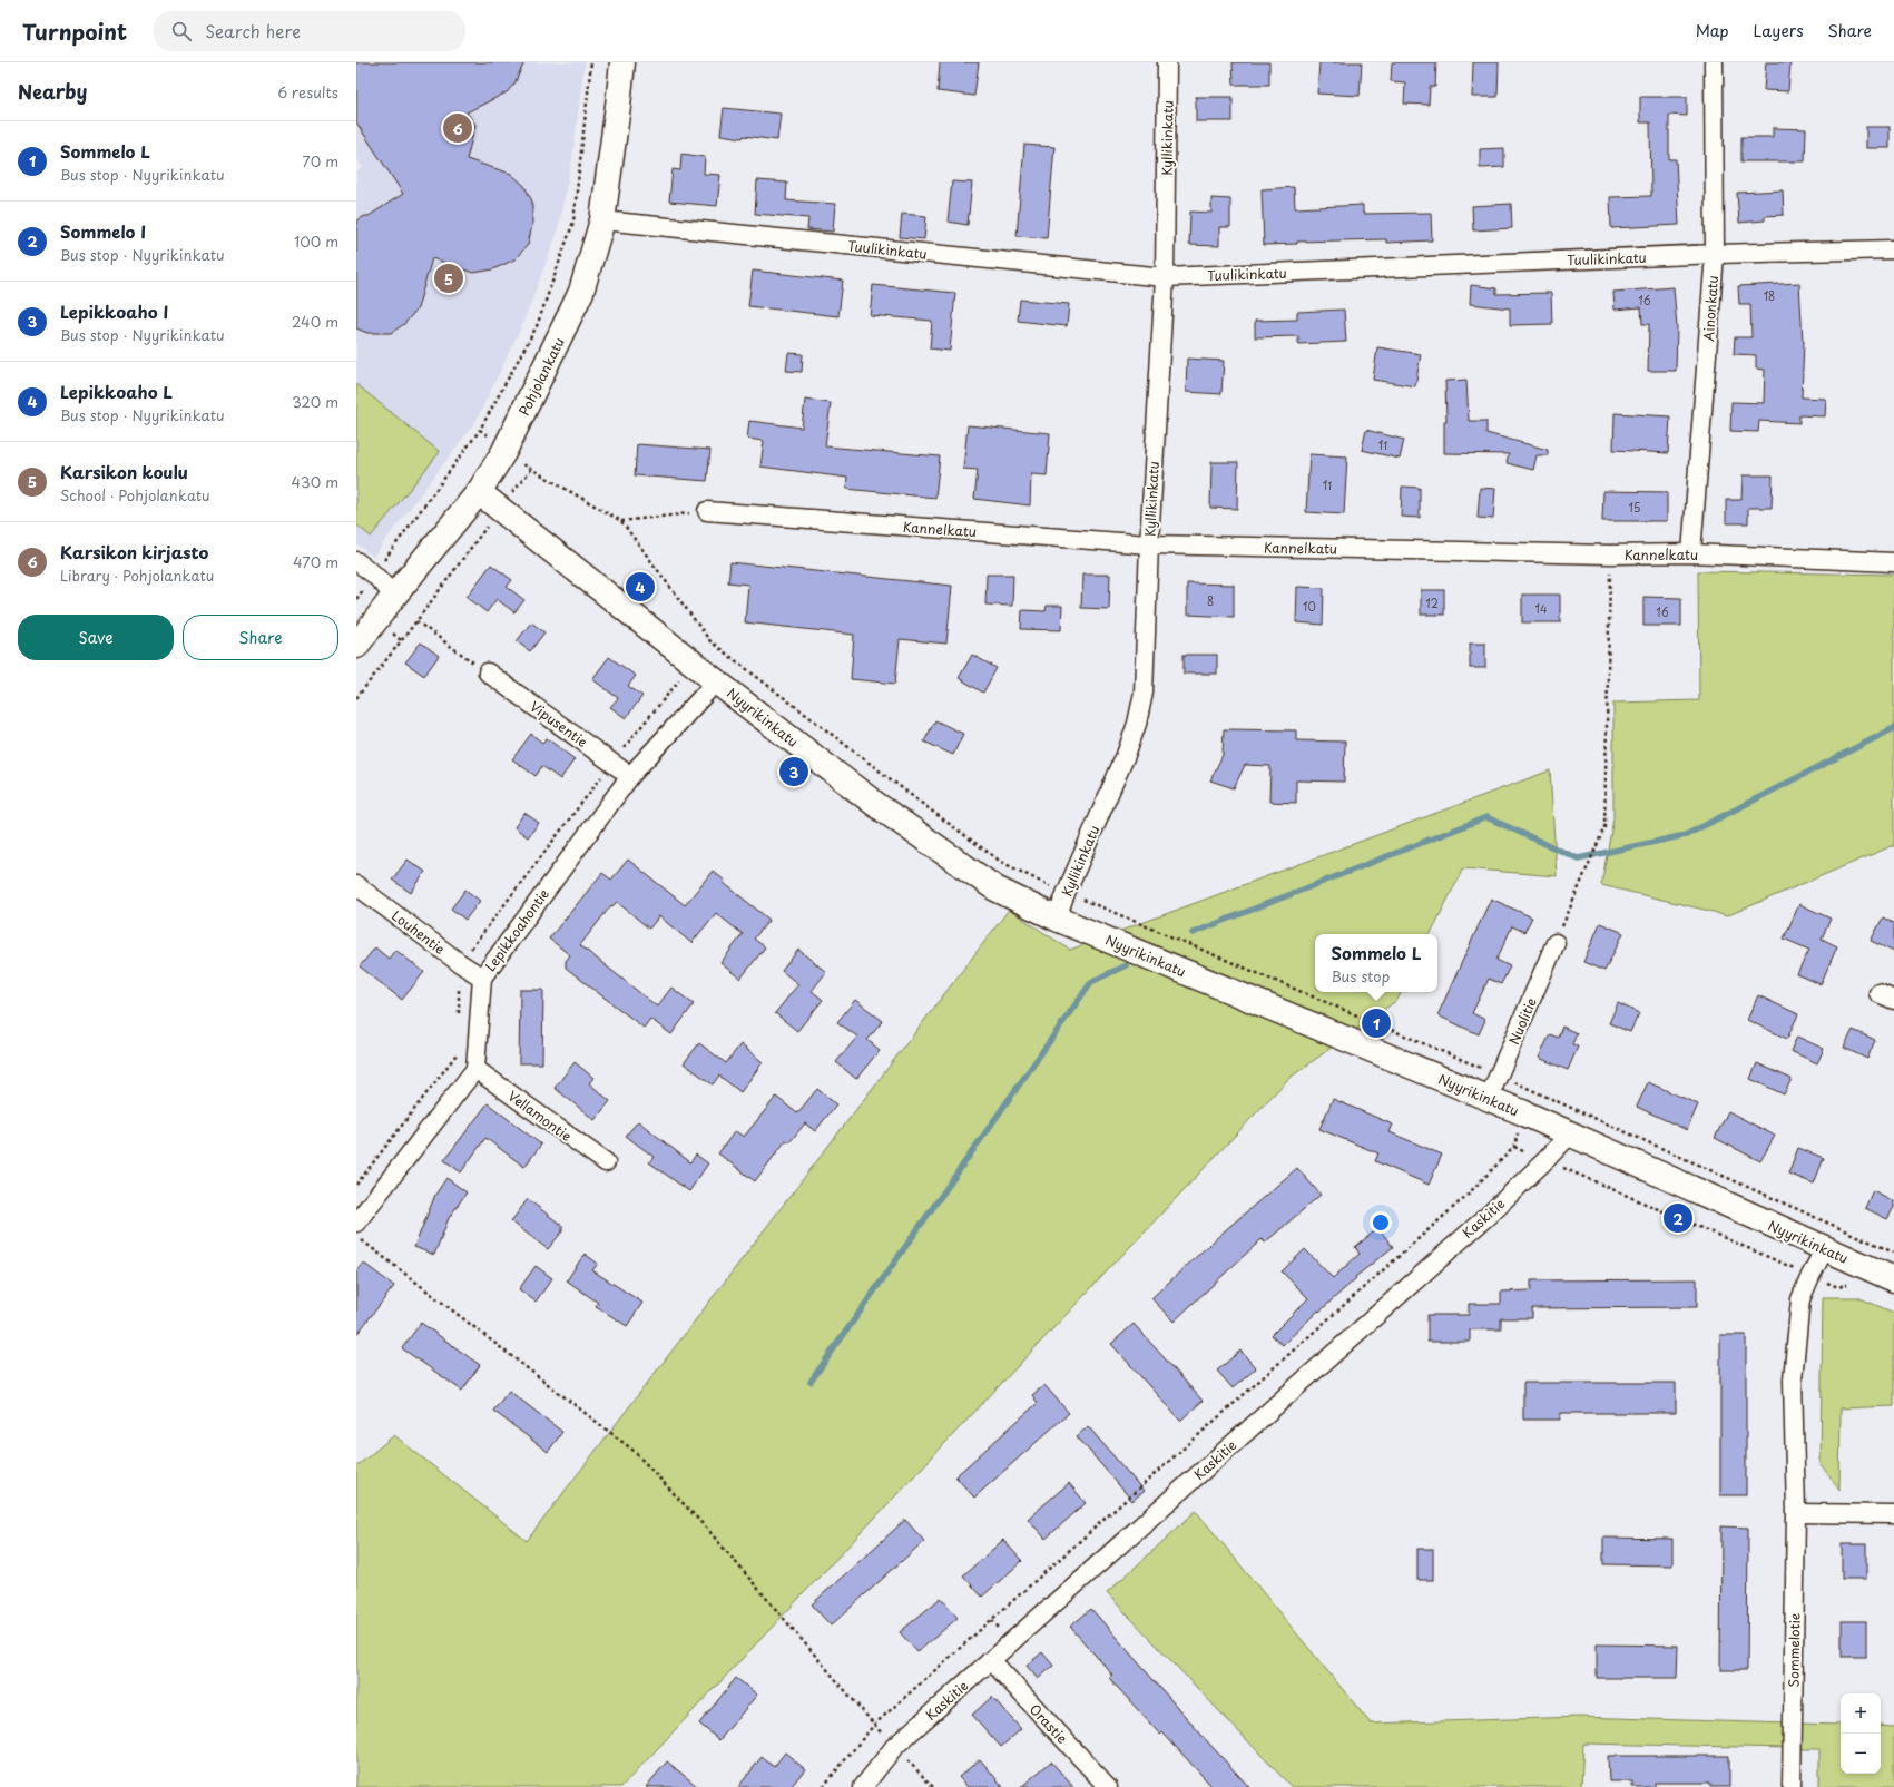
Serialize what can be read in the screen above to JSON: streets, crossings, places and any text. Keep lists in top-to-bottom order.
{
  "streets": {
    "street": [
      "Kyllikinkatu",
      "Tuulikinkatu",
      "Ainonkatu",
      "Pohjolankatu",
      "Kannelkatu",
      "Nyyrikinkatu",
      "Vipusentie",
      "Lepikkoahontie",
      "Louhentie",
      "Nuolitie",
      "Vellamontie",
      "Kaskitie",
      "Sommelotie",
      "Orastie"
    ]
  },
  "crossings": [
    ["Kyllikinkatu", "Tuulikinkatu"],
    ["Kyllikinkatu", "Kannelkatu"],
    ["Kyllikinkatu", "Nyyrikinkatu"],
    ["Tuulikinkatu", "Ainonkatu"],
    ["Tuulikinkatu", "Pohjolankatu"],
    ["Ainonkatu", "Kannelkatu"],
    ["Pohjolankatu", "Nyyrikinkatu"],
    ["Nyyrikinkatu", "Lepikkoahontie"],
    ["Nyyrikinkatu", "Nuolitie"],
    ["Nyyrikinkatu", "Kaskitie"],
    ["Nyyrikinkatu", "Sommelotie"],
    ["Vipusentie", "Lepikkoahontie"],
    ["Lepikkoahontie", "Louhentie"],
    ["Lepikkoahontie", "Vellamontie"],
    ["Kaskitie", "Orastie"]
  ],
  "house_numbers": [
    "18",
    "16",
    "11",
    "11",
    "15",
    "8",
    "12",
    "10",
    "14",
    "16"
  ],
  "page": {
    "header": "Turnpoint",
    "search": "Search here",
    "nav": ["Map", "Layers", "Share"],
    "heading": ["Nearby", "6 results"],
    "pins": [
      "6",
      "5",
      "4",
      "3",
      "1",
      "2"
    ],
    "list": [
      {
        "mark": "1",
        "name": "Sommelo L",
        "note": "Bus stop · Nyyrikinkatu",
        "value": "70 m"
      },
      {
        "mark": "2",
        "name": "Sommelo I",
        "note": "Bus stop · Nyyrikinkatu",
        "value": "100 m"
      },
      {
        "mark": "3",
        "name": "Lepikkoaho I",
        "note": "Bus stop · Nyyrikinkatu",
        "value": "240 m"
      },
      {
        "mark": "4",
        "name": "Lepikkoaho L",
        "note": "Bus stop · Nyyrikinkatu",
        "value": "320 m"
      },
      {
        "mark": "5",
        "name": "Karsikon koulu",
        "note": "School · Pohjolankatu",
        "value": "430 m"
      },
      {
        "mark": "6",
        "name": "Karsikon kirjasto",
        "note": "Library · Pohjolankatu",
        "value": "470 m"
      }
    ],
    "buttons": ["Save", "Share"],
    "popup": ["Sommelo L", "Bus stop"],
    "map_buttons": ["+", "−"]
  }
}
